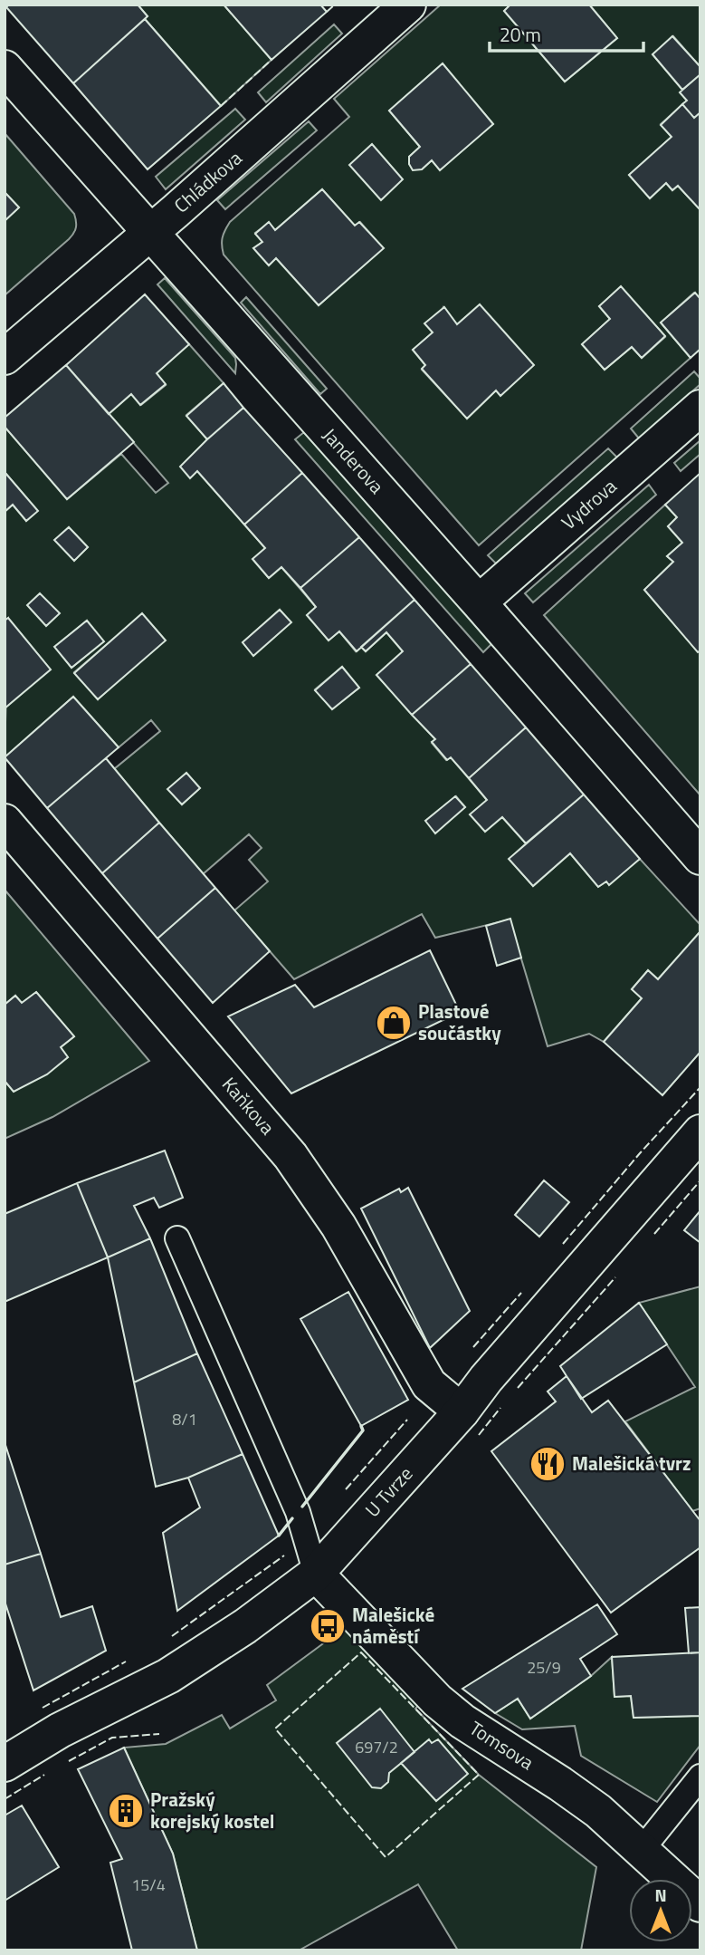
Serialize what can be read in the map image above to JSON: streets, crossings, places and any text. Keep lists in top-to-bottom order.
{
  "streets": {
    "street": [
      "Chládkova",
      "Janderova",
      "Vydrova",
      "Kaňkova",
      "U Tvrze",
      "Tomsova"
    ]
  },
  "crossings": [
    ["Chládkova", "Janderova"],
    ["Janderova", "Vydrova"],
    ["Kaňkova", "U Tvrze"],
    ["U Tvrze", "Tomsova"]
  ],
  "places": {
    "shop": ["Plastové součástky"],
    "restaurant": ["Malešická tvrz"],
    "bus stop": ["Malešické náměstí"],
    "building": ["Pražský korejský kostel"]
  },
  "house_numbers": [
    "8/1",
    "25/9",
    "697/2",
    "15/4"
  ],
  "scale_bar": "20 m",
  "north": "top"
}
